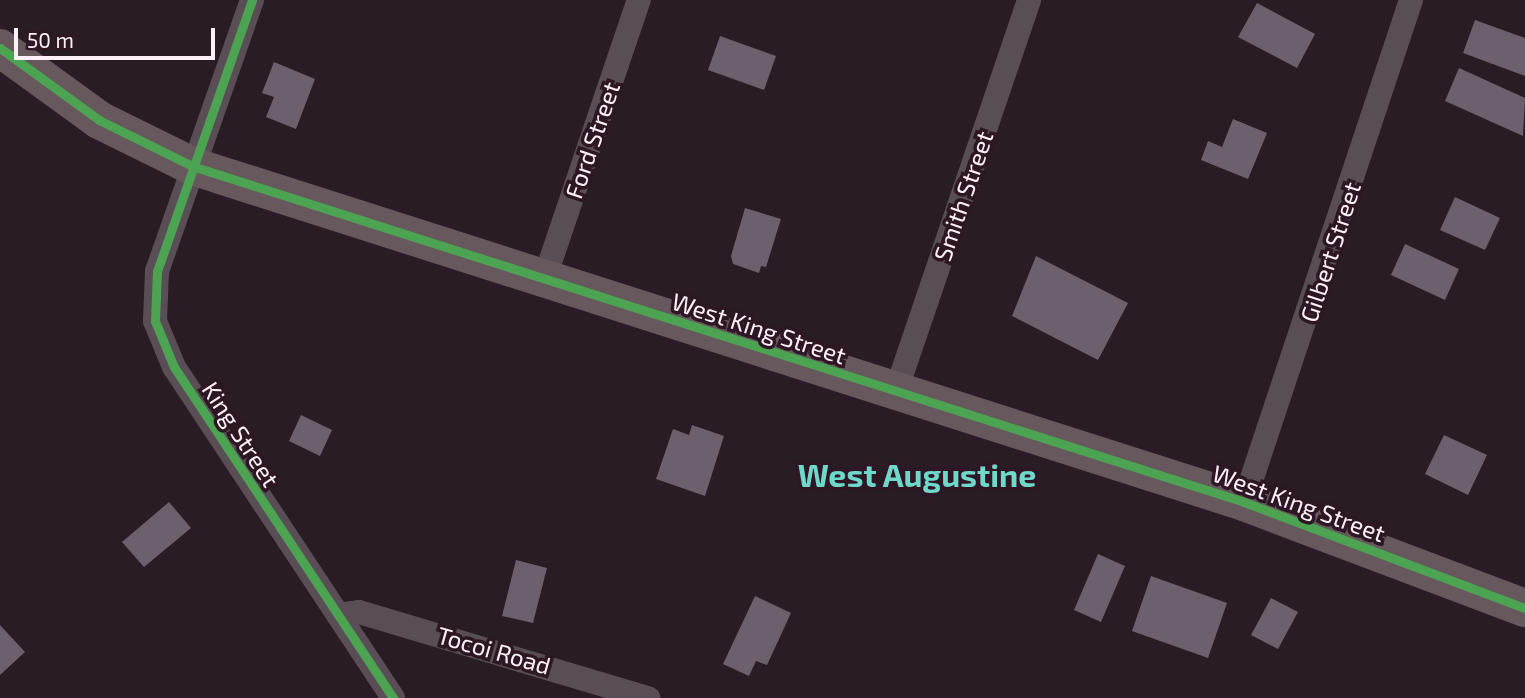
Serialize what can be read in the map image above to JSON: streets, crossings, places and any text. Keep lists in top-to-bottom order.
{
  "streets": {
    "main road": ["West King Street"],
    "street": [
      "Ford Street",
      "Smith Street",
      "Gilbert Street",
      "King Street",
      "Tocoi Road"
    ]
  },
  "crossings": [
    ["Ford Street", "West King Street"],
    ["Smith Street", "West King Street"],
    ["Gilbert Street", "West King Street"],
    ["West King Street", "King Street"],
    ["King Street", "Tocoi Road"]
  ],
  "districts": ["West Augustine"],
  "scale_bar": "50 m"
}
